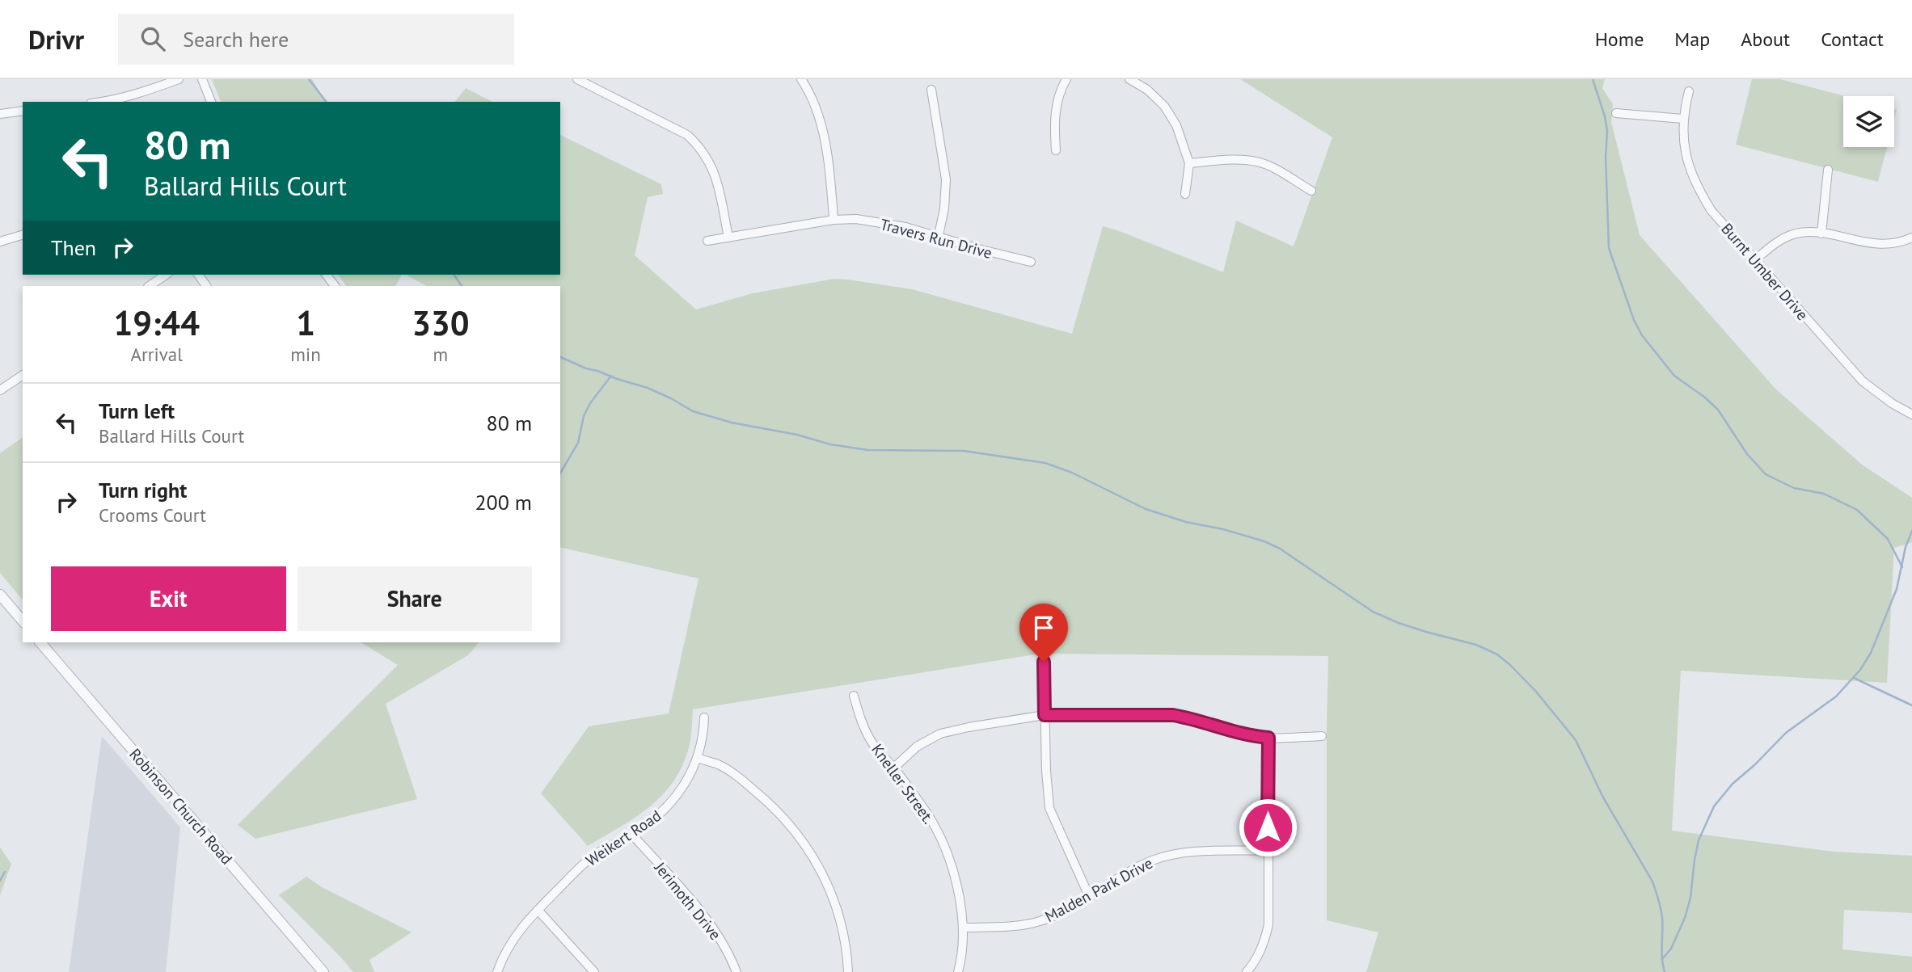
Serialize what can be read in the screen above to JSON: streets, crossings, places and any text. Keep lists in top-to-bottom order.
{
  "streets": {
    "street": [
      "Travers Run Drive",
      "Burnt Umber Drive",
      "Kneller Street.",
      "Robinson Church Road",
      "Weikert Road",
      "Malden Park Drive",
      "Jerimoth Drive"
    ]
  },
  "crossings": [
    ["Kneller Street.", "Malden Park Drive"],
    ["Weikert Road", "Jerimoth Drive"]
  ],
  "page": {
    "header": "Drivr",
    "search": "Search here",
    "nav": [
      "Home",
      "Map",
      "About",
      "Contact"
    ],
    "turn": ["80 m", "Ballard Hills Court"],
    "then": "Then",
    "eta": [
      "19:44",
      "Arrival",
      "1",
      "min",
      "330",
      "m"
    ],
    "list": [
      {
        "name": "Turn left",
        "note": "Ballard Hills Court",
        "value": "80 m"
      },
      {
        "name": "Turn right",
        "note": "Crooms Court",
        "value": "200 m"
      }
    ],
    "buttons": ["Exit", "Share"]
  }
}
